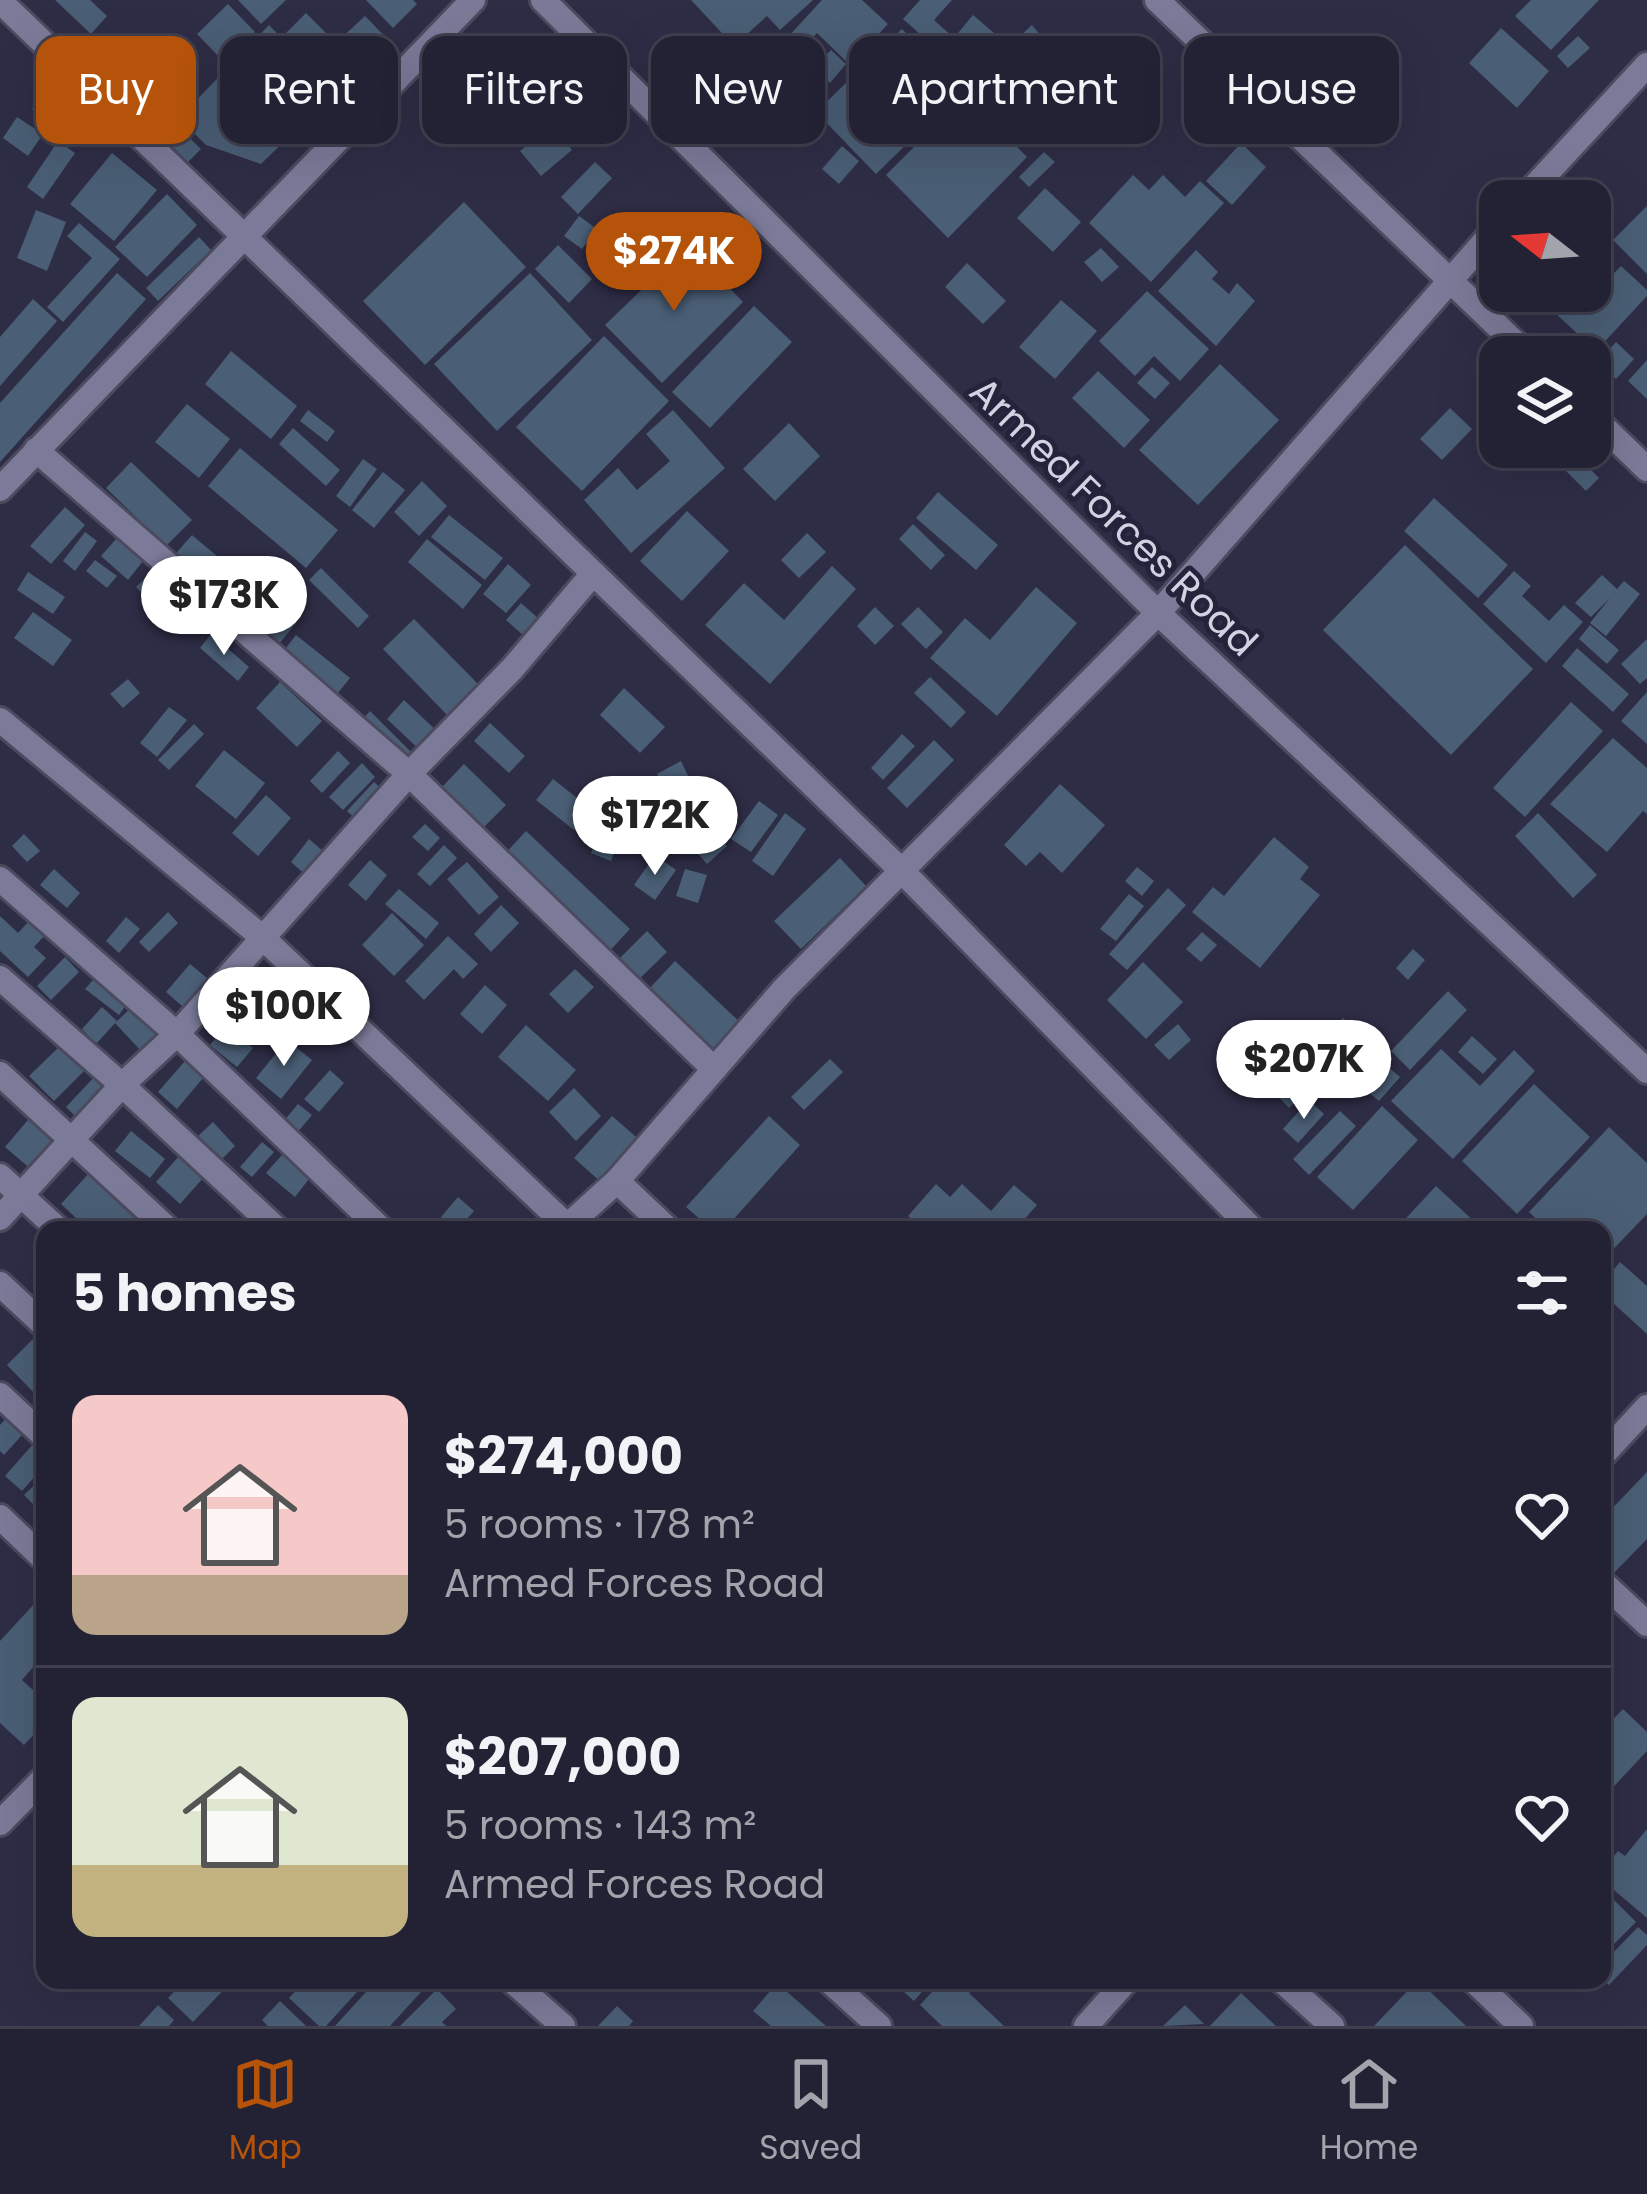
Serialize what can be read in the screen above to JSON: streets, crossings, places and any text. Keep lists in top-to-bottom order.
{
  "streets": {
    "street": ["Armed Forces Road"]
  },
  "north": "left",
  "page": {
    "chip": [
      "Buy",
      "Rent",
      "Filters",
      "New",
      "Apartment",
      "House"
    ],
    "price": [
      "$274K",
      "$173K",
      "$172K",
      "$100K",
      "$207K"
    ],
    "heading": "5 homes",
    "list": [
      {
        "name": "$274,000",
        "note": "5 rooms · 178 m² · Armed Forces Road"
      },
      {
        "name": "$207,000",
        "note": "5 rooms · 143 m² · Armed Forces Road"
      }
    ],
    "tabs": ["Map", "Saved", "Home"]
  }
}
